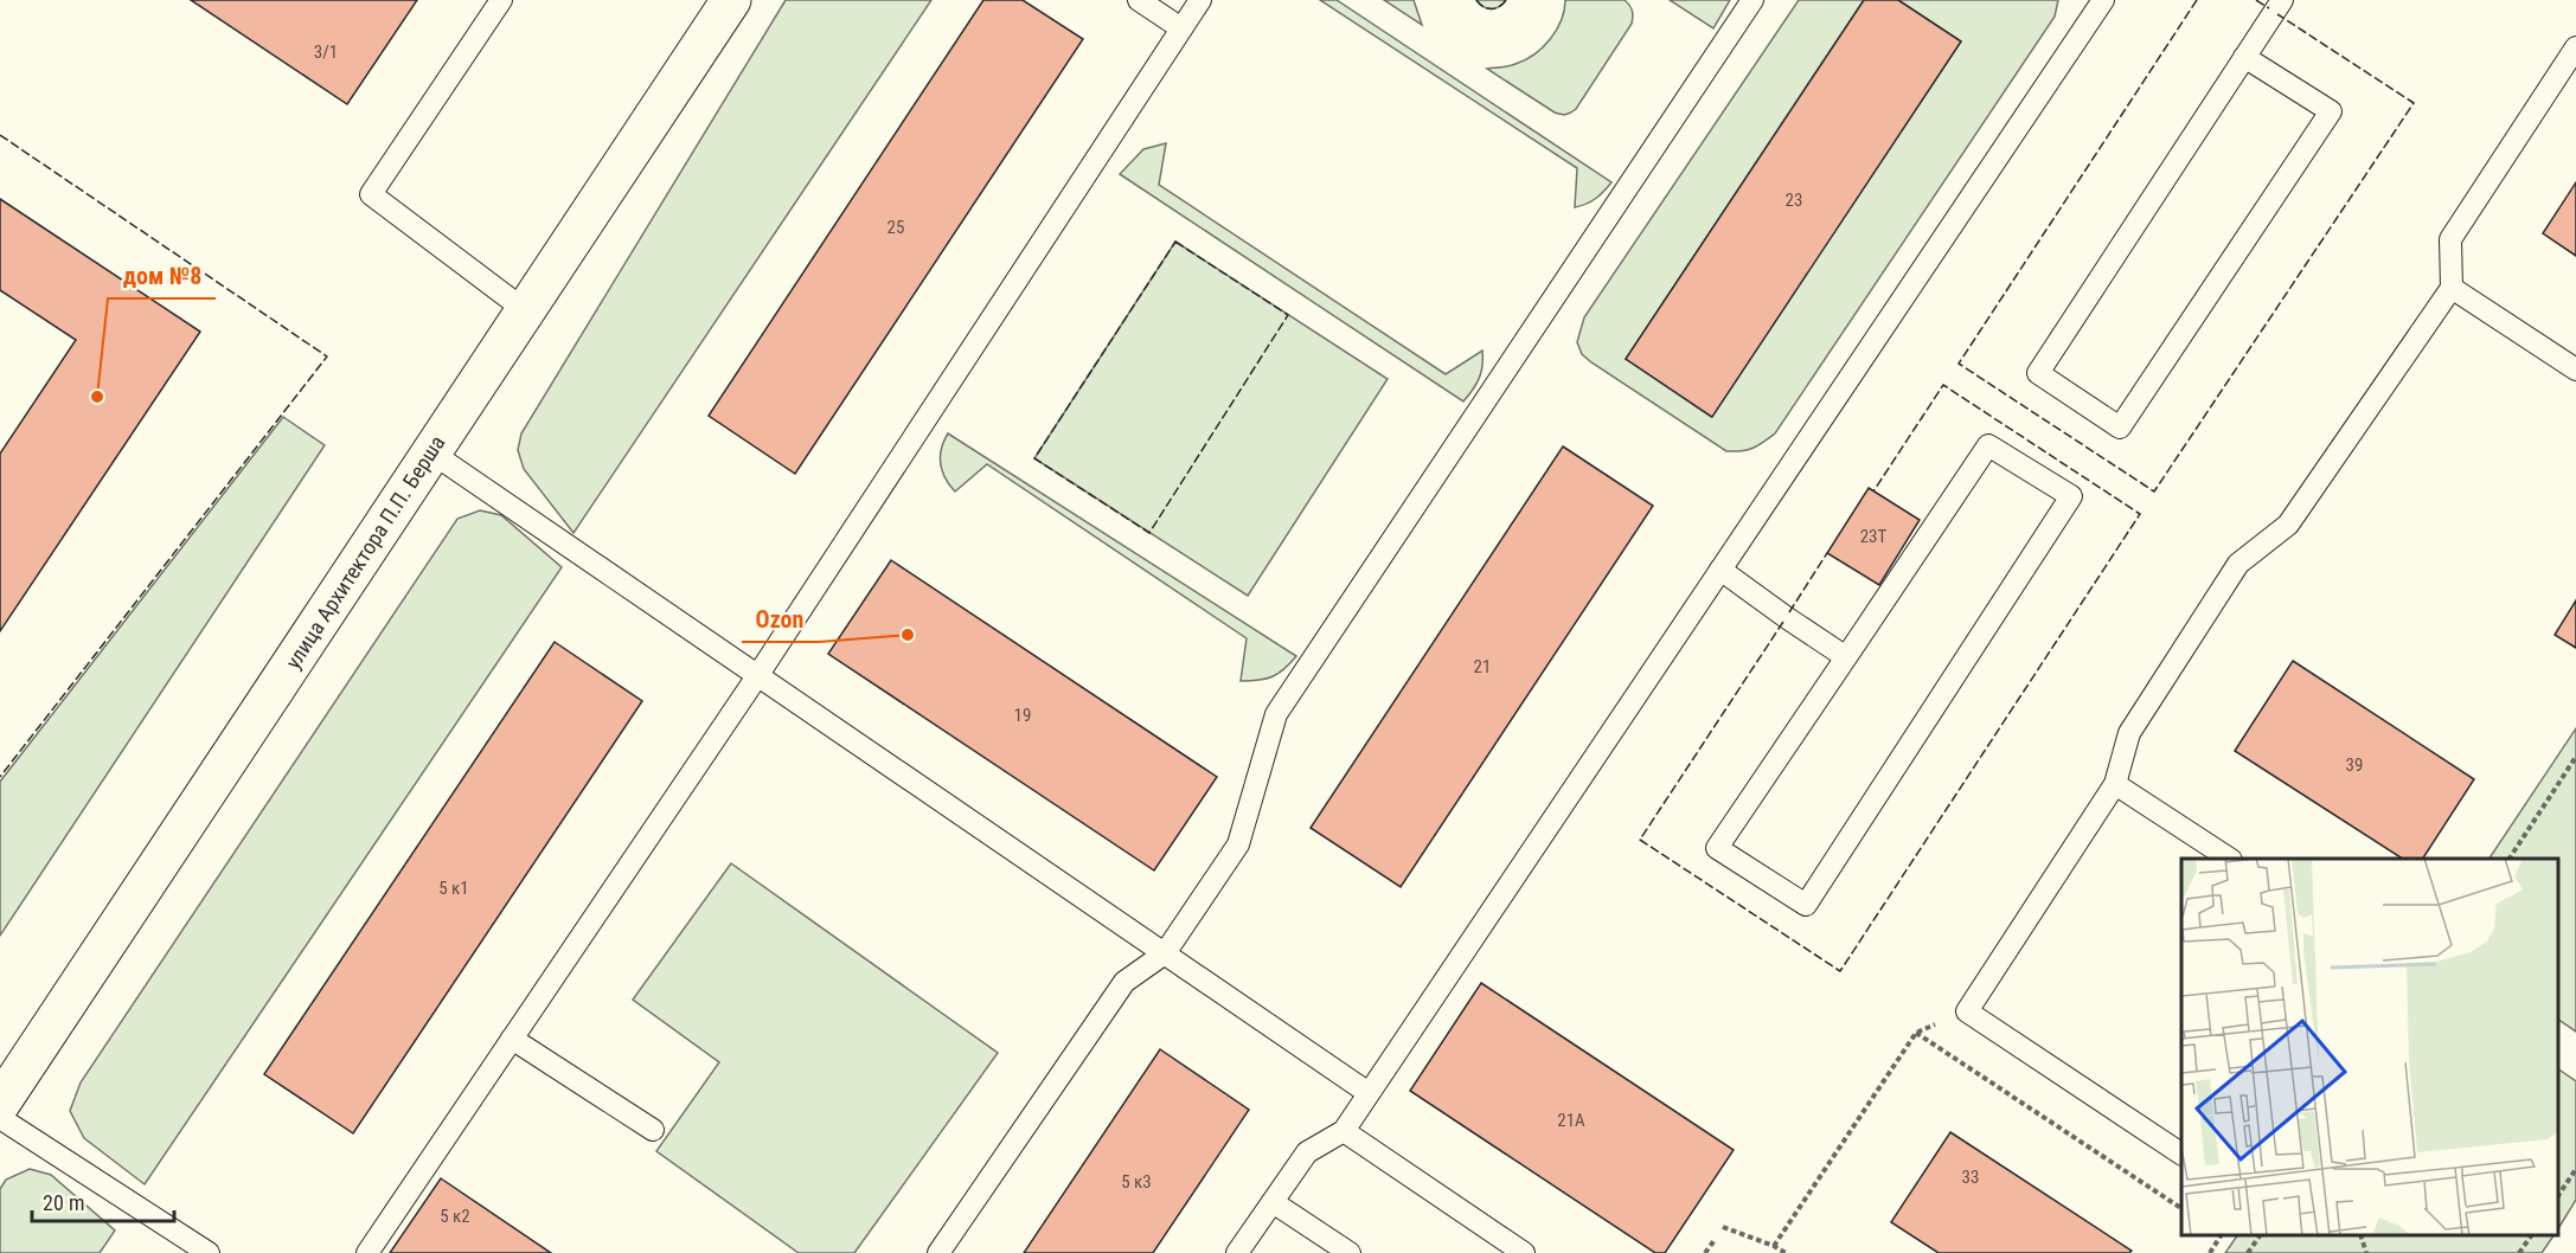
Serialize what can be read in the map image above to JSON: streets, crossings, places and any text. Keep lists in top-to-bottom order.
{
  "streets": {
    "street": ["улица Архитектора П.П. Берша"]
  },
  "places": ["дом №8", "Ozon"],
  "house_numbers": [
    "3/1",
    "23",
    "25",
    "23Т",
    "21",
    "19",
    "39",
    "5 к1",
    "21А",
    "33",
    "5 к3",
    "5 к2"
  ],
  "scale_bar": "20 m"
}
